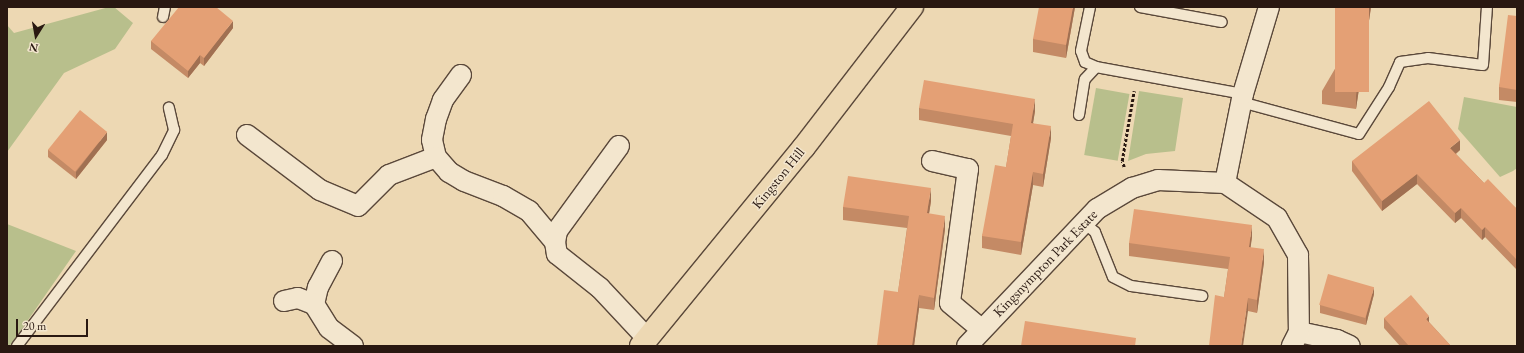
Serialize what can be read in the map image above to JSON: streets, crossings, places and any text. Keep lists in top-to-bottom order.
{
  "streets": {
    "main road": ["Kingston Hill"],
    "street": ["Kingsnympton Park Estate"]
  },
  "scale_bar": "20 m",
  "north": "bottom"
}
